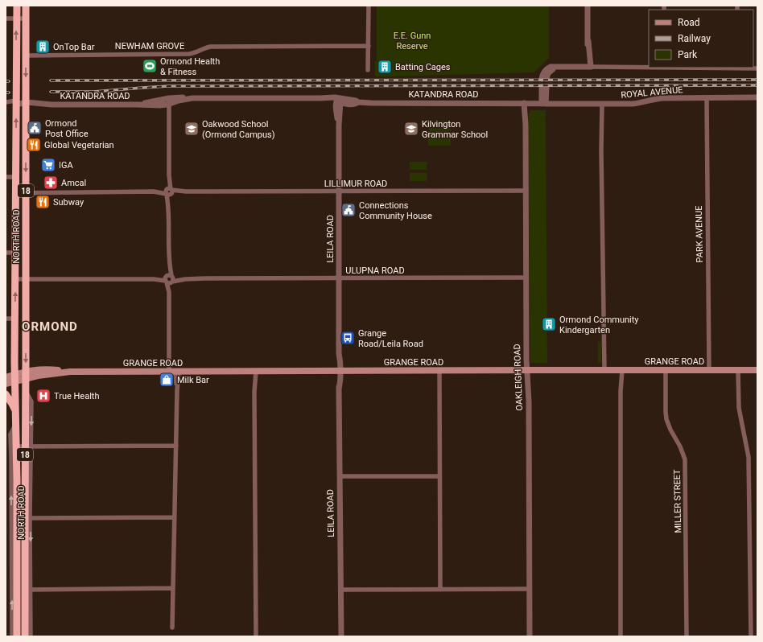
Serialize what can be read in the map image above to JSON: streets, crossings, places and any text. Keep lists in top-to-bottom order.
{
  "streets": {
    "highway": ["18", "NORTH ROAD"],
    "main road": ["GRANGE ROAD"],
    "street": [
      "NEWHAM GROVE",
      "ROYAL AVENUE",
      "KATANDRA ROAD",
      "LILLIMUR ROAD",
      "PARK AVENUE",
      "LEILA ROAD",
      "ULUPNA ROAD",
      "OAKLEIGH ROAD",
      "MILLER STREET"
    ]
  },
  "crossings": [
    ["NEWHAM GROVE", "NORTH ROAD"],
    ["ROYAL AVENUE", "KATANDRA ROAD"],
    ["ROYAL AVENUE", "PARK AVENUE"],
    ["ROYAL AVENUE", "OAKLEIGH ROAD"],
    ["KATANDRA ROAD", "NORTH ROAD"],
    ["KATANDRA ROAD", "LEILA ROAD"],
    ["KATANDRA ROAD", "OAKLEIGH ROAD"],
    ["LILLIMUR ROAD", "NORTH ROAD"],
    ["LILLIMUR ROAD", "LEILA ROAD"],
    ["LILLIMUR ROAD", "OAKLEIGH ROAD"],
    ["PARK AVENUE", "GRANGE ROAD"],
    ["NORTH ROAD", "ULUPNA ROAD"],
    ["NORTH ROAD", "GRANGE ROAD"],
    ["LEILA ROAD", "ULUPNA ROAD"],
    ["LEILA ROAD", "GRANGE ROAD"],
    ["ULUPNA ROAD", "OAKLEIGH ROAD"],
    ["GRANGE ROAD", "OAKLEIGH ROAD"],
    ["GRANGE ROAD", "MILLER STREET"]
  ],
  "districts": ["ORMOND"],
  "parks": ["E.E. Gunn Reserve"],
  "places": {
    "building": ["OnTop Bar", "Batting Cages", "Ormond Community Kindergarten"],
    "sports": ["Ormond Health & Fitness"],
    "public building": ["Ormond Post Office", "Connections Community House"],
    "school or university": ["Oakwood School (Ormond Campus)", "Kilvington Grammar School"],
    "restaurant": ["Global Vegetarian", "Subway"],
    "supermarket": ["IGA"],
    "pharmacy": ["Amcal"],
    "bus stop": ["Grange Road/Leila Road"],
    "shop": ["Milk Bar"],
    "hospital": ["True Health"]
  },
  "legend": ["Road", "Railway", "Park"]
}
